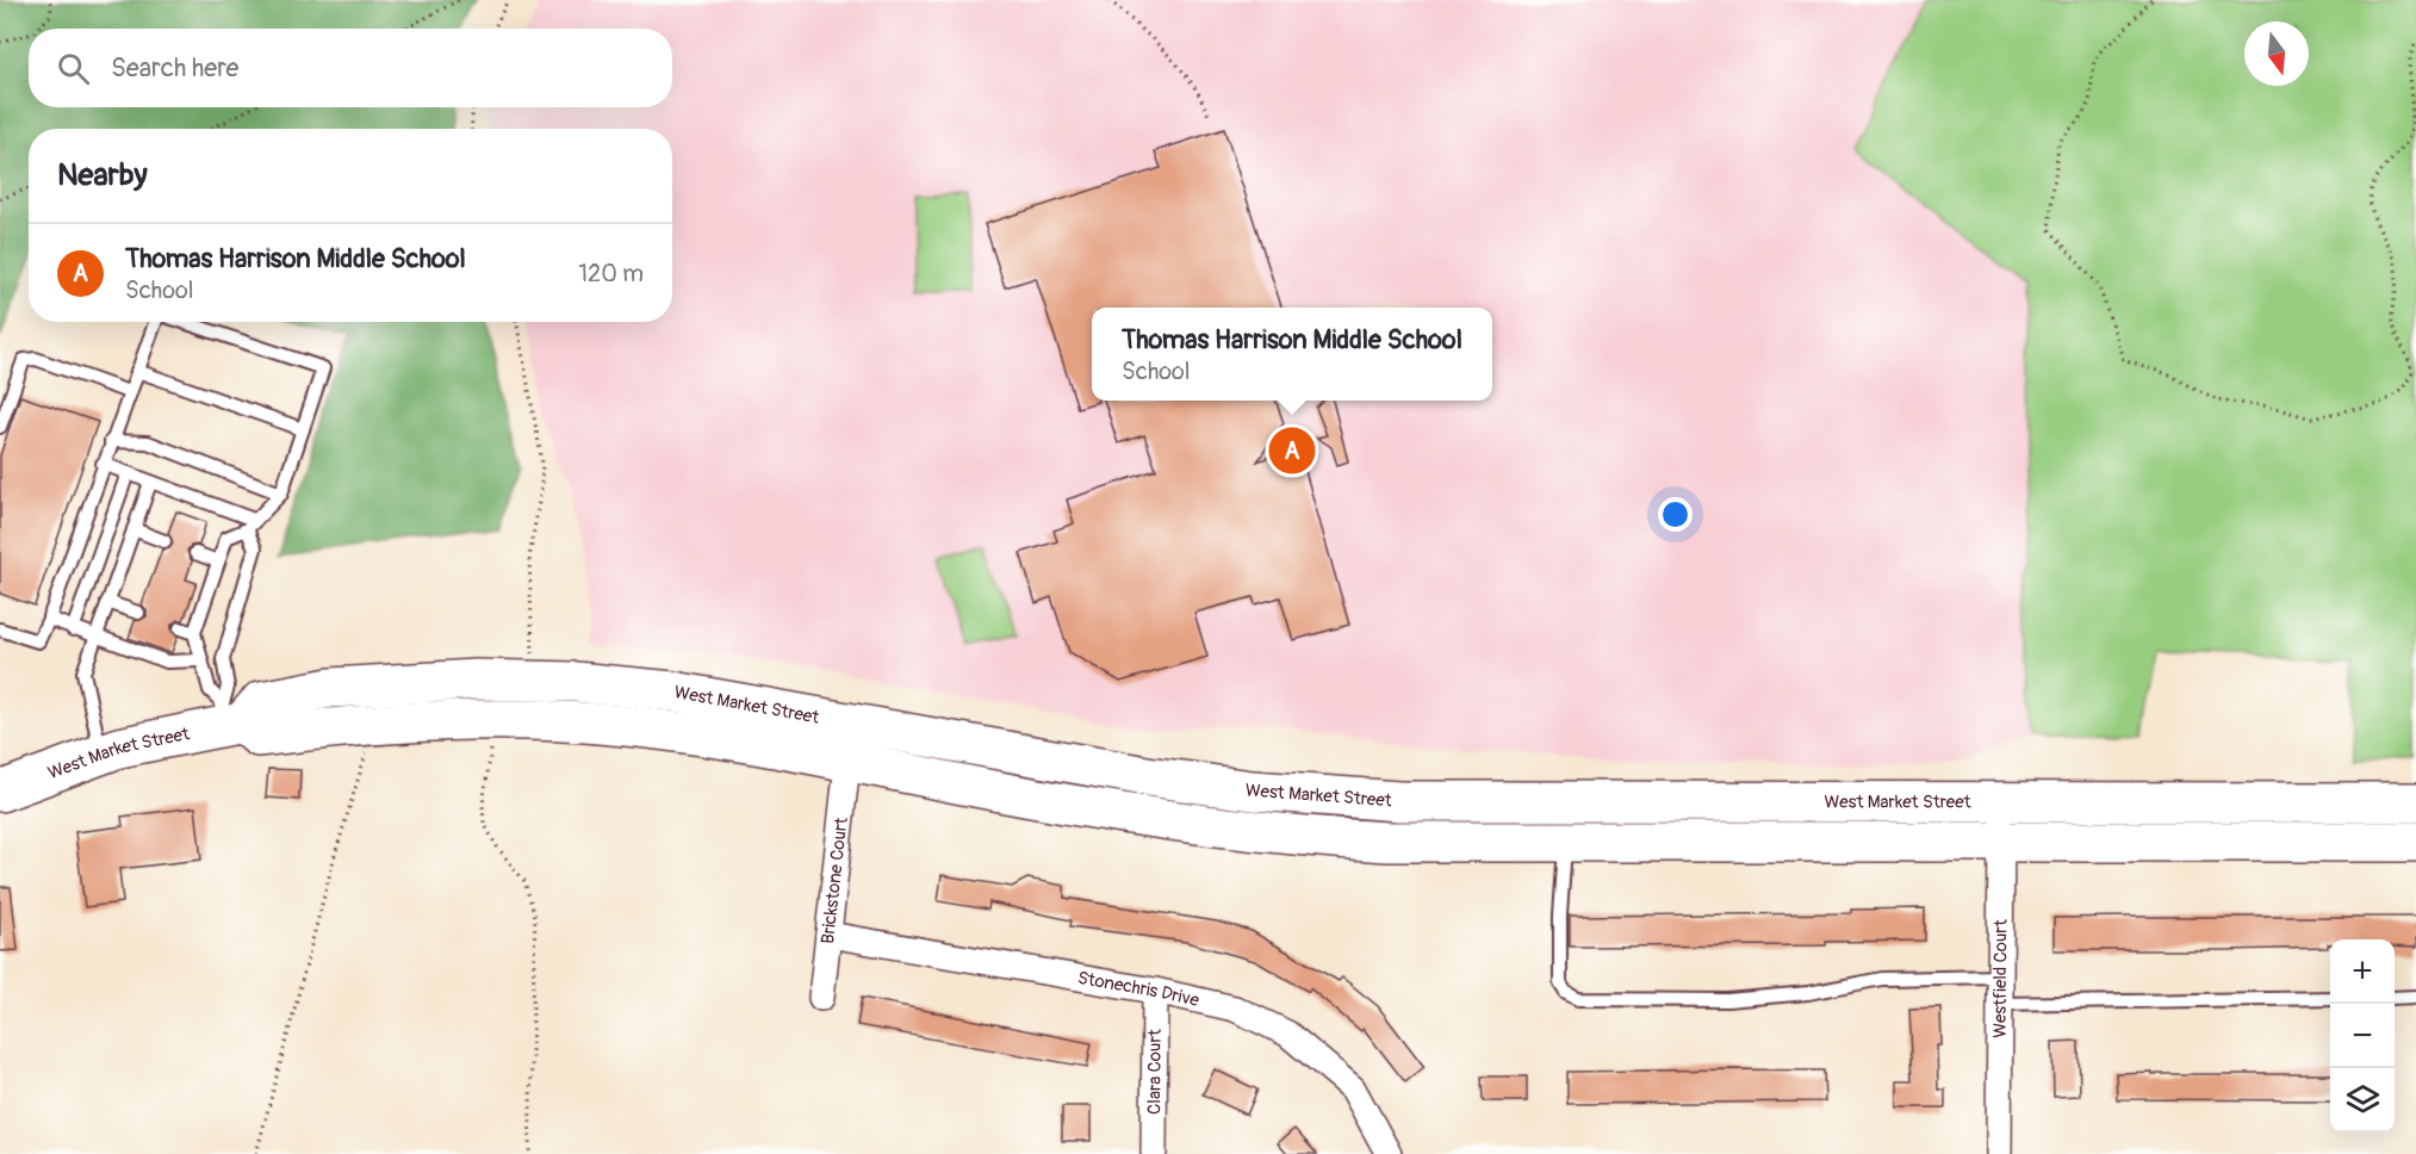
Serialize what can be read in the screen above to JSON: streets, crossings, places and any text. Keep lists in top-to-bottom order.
{
  "streets": {
    "main road": ["West Market Street"],
    "street": [
      "Brickstone Court",
      "Westfield Court",
      "Stonechris Drive",
      "Clara Court"
    ]
  },
  "crossings": [
    ["West Market Street", "Westfield Court"],
    ["Brickstone Court", "Stonechris Drive"],
    ["Stonechris Drive", "Clara Court"]
  ],
  "north": "bottom",
  "page": {
    "search": "Search here",
    "heading": "Nearby",
    "list": [
      {
        "mark": "A",
        "name": "Thomas Harrison Middle School",
        "note": "School",
        "value": "120 m"
      }
    ],
    "popup": ["Thomas Harrison Middle School", "School"],
    "pins": "A",
    "map_buttons": ["+", "−"]
  }
}
